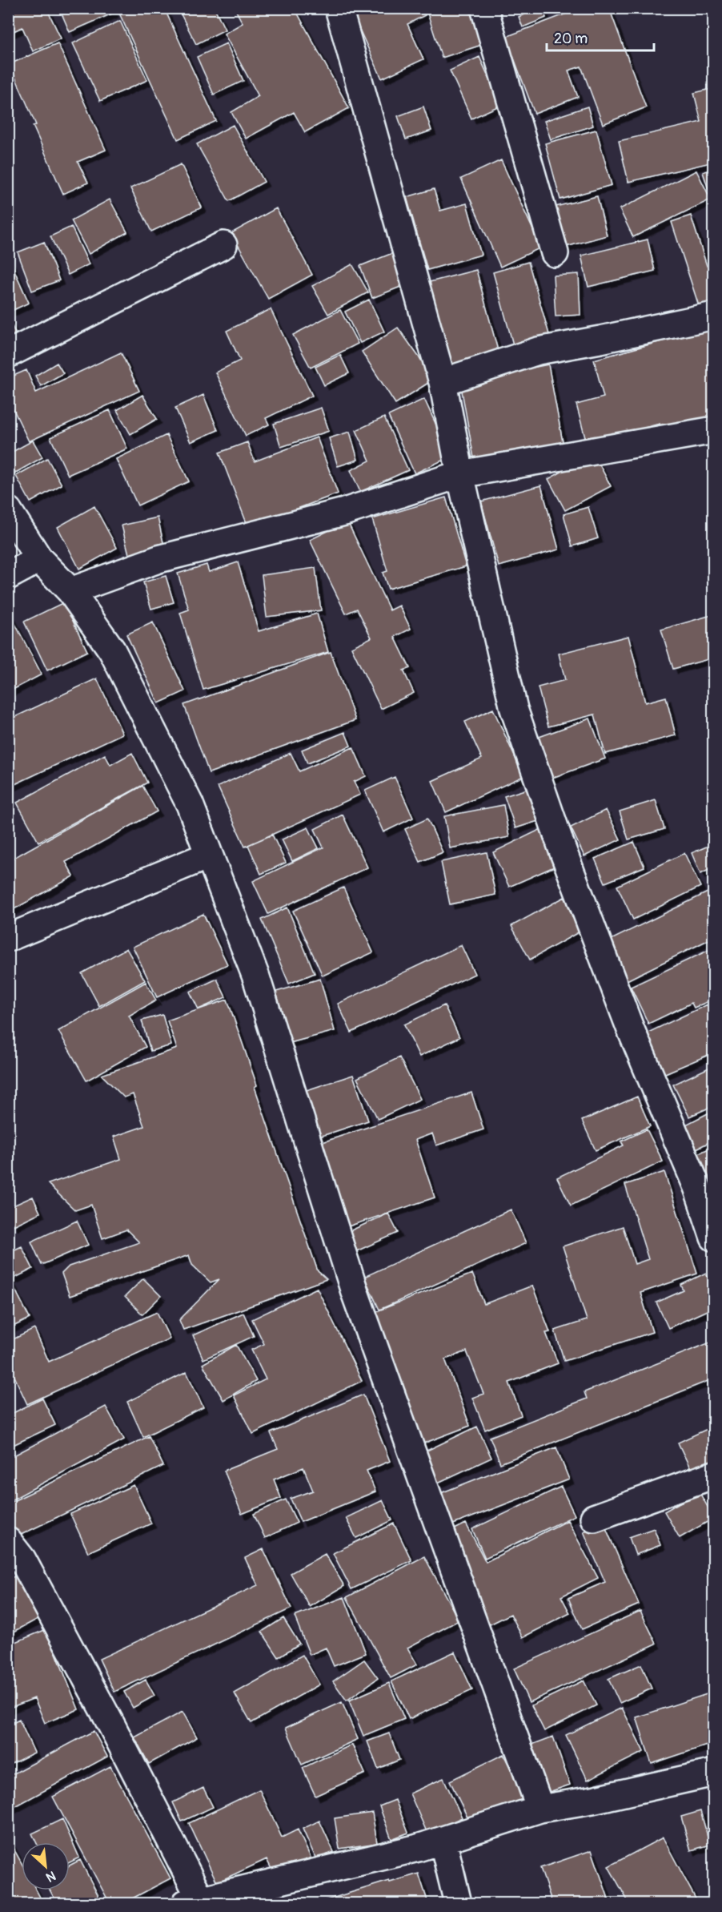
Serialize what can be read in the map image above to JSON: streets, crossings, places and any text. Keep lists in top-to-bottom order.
{
  "scale_bar": "20 m",
  "north": "bottom right"
}
